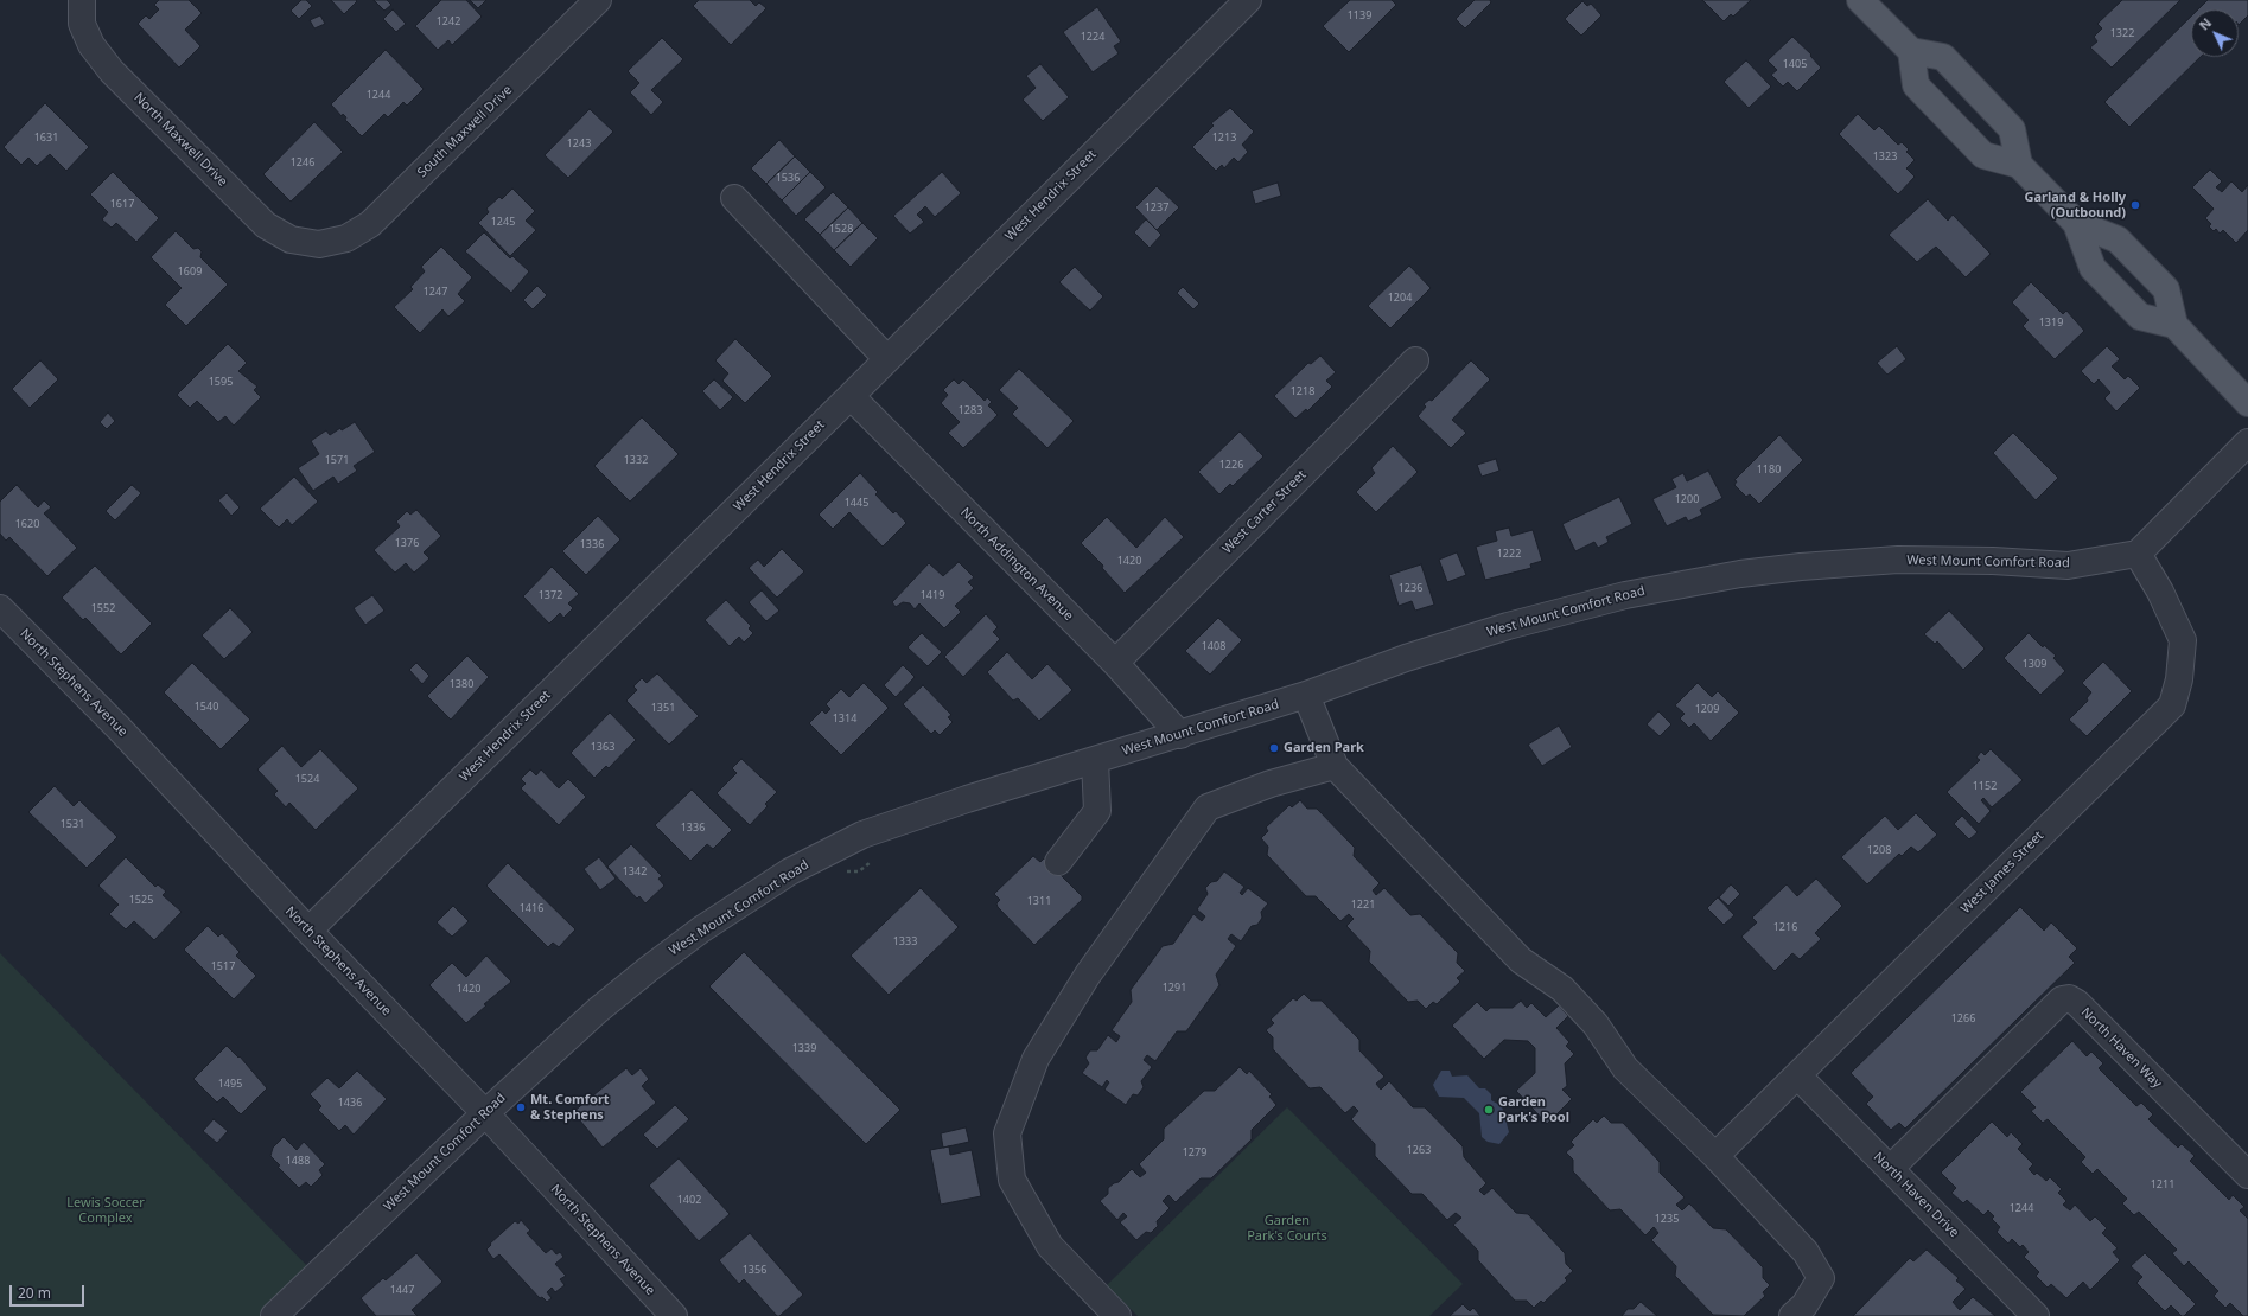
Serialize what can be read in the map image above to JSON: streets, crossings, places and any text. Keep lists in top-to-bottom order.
{
  "streets": {
    "street": [
      "South Maxwell Drive",
      "North Maxwell Drive",
      "West Hendrix Street",
      "West Carter Street",
      "West Mount Comfort Road",
      "North Addington Avenue",
      "North Stephens Avenue",
      "West James Street",
      "North Haven Way",
      "North Haven Drive"
    ]
  },
  "crossings": [
    ["South Maxwell Drive", "North Maxwell Drive"],
    ["West Hendrix Street", "North Addington Avenue"],
    ["West Hendrix Street", "North Stephens Avenue"],
    ["West Carter Street", "North Addington Avenue"],
    ["West Mount Comfort Road", "North Addington Avenue"],
    ["West Mount Comfort Road", "North Stephens Avenue"],
    ["West Mount Comfort Road", "West James Street"],
    ["West James Street", "North Haven Drive"],
    ["North Haven Way", "North Haven Drive"]
  ],
  "parks": ["Lewis Soccer Complex", "Garden Park's Courts"],
  "places": [
    "Garland & Holly (Outbound)",
    "Garden Park",
    "Mt. Comfort & Stephens",
    "Garden Park's Pool"
  ],
  "house_numbers": [
    "1139",
    "1242",
    "1322",
    "1224",
    "1405",
    "1244",
    "1631",
    "1213",
    "1243",
    "1323",
    "1246",
    "1536",
    "1617",
    "1237",
    "1245",
    "1528",
    "1609",
    "1247",
    "1204",
    "1319",
    "1595",
    "1218",
    "1283",
    "1571",
    "1332",
    "1226",
    "1180",
    "1200",
    "1445",
    "1620",
    "1376",
    "1336",
    "1222",
    "1420",
    "1236",
    "1372",
    "1419",
    "1552",
    "1408",
    "1309",
    "1380",
    "1540",
    "1351",
    "1209",
    "1314",
    "1363",
    "1524",
    "1152",
    "1531",
    "1336",
    "1208",
    "1342",
    "1525",
    "1311",
    "1221",
    "1416",
    "1216",
    "1333",
    "1517",
    "1291",
    "1420",
    "1266",
    "1339",
    "1495",
    "1436",
    "1263",
    "1279",
    "1488",
    "1211",
    "1402",
    "1244",
    "1235",
    "1356",
    "1447"
  ],
  "scale_bar": "20 m",
  "north": "top left"
}
